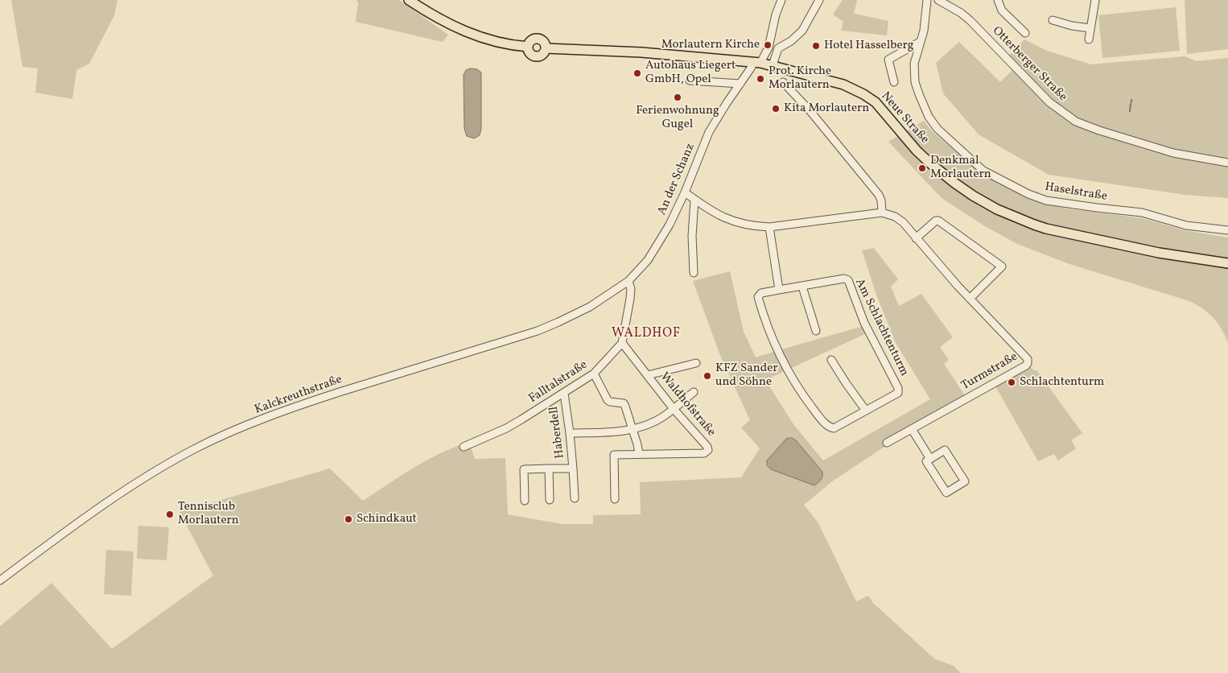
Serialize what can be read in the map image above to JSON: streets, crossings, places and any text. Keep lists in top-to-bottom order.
{
  "streets": {
    "main road": ["Neue Straße"],
    "street": [
      "Otterberger Straße",
      "An der Schanz",
      "Haselstraße",
      "Am Schlachtenturm",
      "Turmstraße",
      "Falltalstraße",
      "Kalckreuthstraße",
      "Waldhofstraße",
      "Haberdell"
    ]
  },
  "crossings": [
    ["Neue Straße", "An der Schanz"],
    ["An der Schanz", "Kalckreuthstraße"],
    ["Falltalstraße", "Waldhofstraße"],
    ["Falltalstraße", "Haberdell"]
  ],
  "districts": ["WALDHOF"],
  "places": [
    "Morlautern Kirche",
    "Hotel Hasselberg",
    "Autohaus Liegert GmbH, Opel",
    "Prot. Kirche Morlautern",
    "Ferienwohnung Gugel",
    "Kita Morlautern",
    "Denkmal Morlautern",
    "KFZ Sander und Söhne",
    "Schlachtenturm",
    "Tennisclub Morlautern",
    "Schindkaut"
  ]
}
